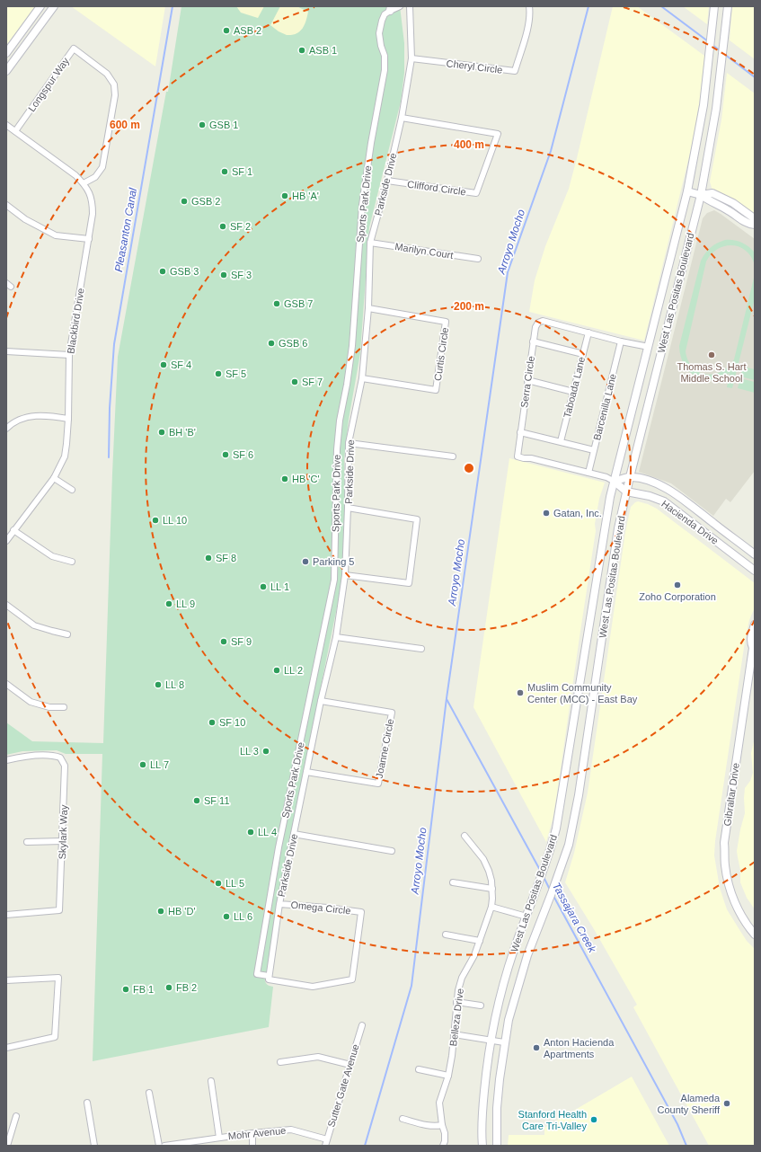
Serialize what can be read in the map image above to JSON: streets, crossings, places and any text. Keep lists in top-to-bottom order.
{
  "streets": {
    "main road": ["West Las Positas Boulevard", "Hacienda Drive", "Gibraltar Drive"],
    "street": [
      "Cheryl Circle",
      "Longspur Way",
      "Parkside Drive",
      "Clifford Circle",
      "Sports Park Drive",
      "Marilyn Court",
      "Blackbird Drive",
      "Curtis Circle",
      "Serra Circle",
      "Taboada Lane",
      "Barcenilla Lane",
      "Joanne Circle",
      "Skylark Way",
      "Omega Circle",
      "Belleza Drive",
      "Sutter Gate Avenue",
      "Mohr Avenue"
    ]
  },
  "crossings": [
    ["Cheryl Circle", "Parkside Drive"],
    ["Longspur Way", "Blackbird Drive"],
    ["Parkside Drive", "Clifford Circle"],
    ["Parkside Drive", "Sports Park Drive"],
    ["Parkside Drive", "Marilyn Court"],
    ["Parkside Drive", "Curtis Circle"],
    ["Parkside Drive", "Joanne Circle"],
    ["Parkside Drive", "Omega Circle"],
    ["Sports Park Drive", "Omega Circle"],
    ["West Las Positas Boulevard", "Serra Circle"],
    ["West Las Positas Boulevard", "Hacienda Drive"],
    ["Serra Circle", "Taboada Lane"],
    ["Serra Circle", "Barcenilla Lane"],
    ["Serra Circle", "Hacienda Drive"],
    ["Sutter Gate Avenue", "Mohr Avenue"]
  ],
  "water": ["Pleasanton Canal", "Arroyo Mocho", "Tassajara Creek"],
  "places": [
    "ASB 2",
    "ASB 1",
    "GSB 1",
    "SF 1",
    "HB 'A'",
    "GSB 2",
    "SF 2",
    "GSB 3",
    "SF 3",
    "GSB 7",
    "GSB 6",
    "Thomas S. Hart Middle School",
    "SF 4",
    "SF 5",
    "SF 7",
    "BH 'B'",
    "SF 6",
    "HB 'C'",
    "Gatan, Inc.",
    "LL 10",
    "SF 8",
    "Parking 5",
    "Zoho Corporation",
    "LL 1",
    "LL 9",
    "SF 9",
    "LL 2",
    "LL 8",
    "Muslim Community Center (MCC) - East Bay",
    "SF 10",
    "LL 3",
    "LL 7",
    "SF 11",
    "LL 4",
    "LL 5",
    "HB 'D'",
    "LL 6",
    "FB 2",
    "FB 1",
    "Anton Hacienda Apartments",
    "Alameda County Sheriff",
    "Stanford Health Care Tri-Valley"
  ],
  "rings": ["600 m", "400 m", "200 m"]
}
